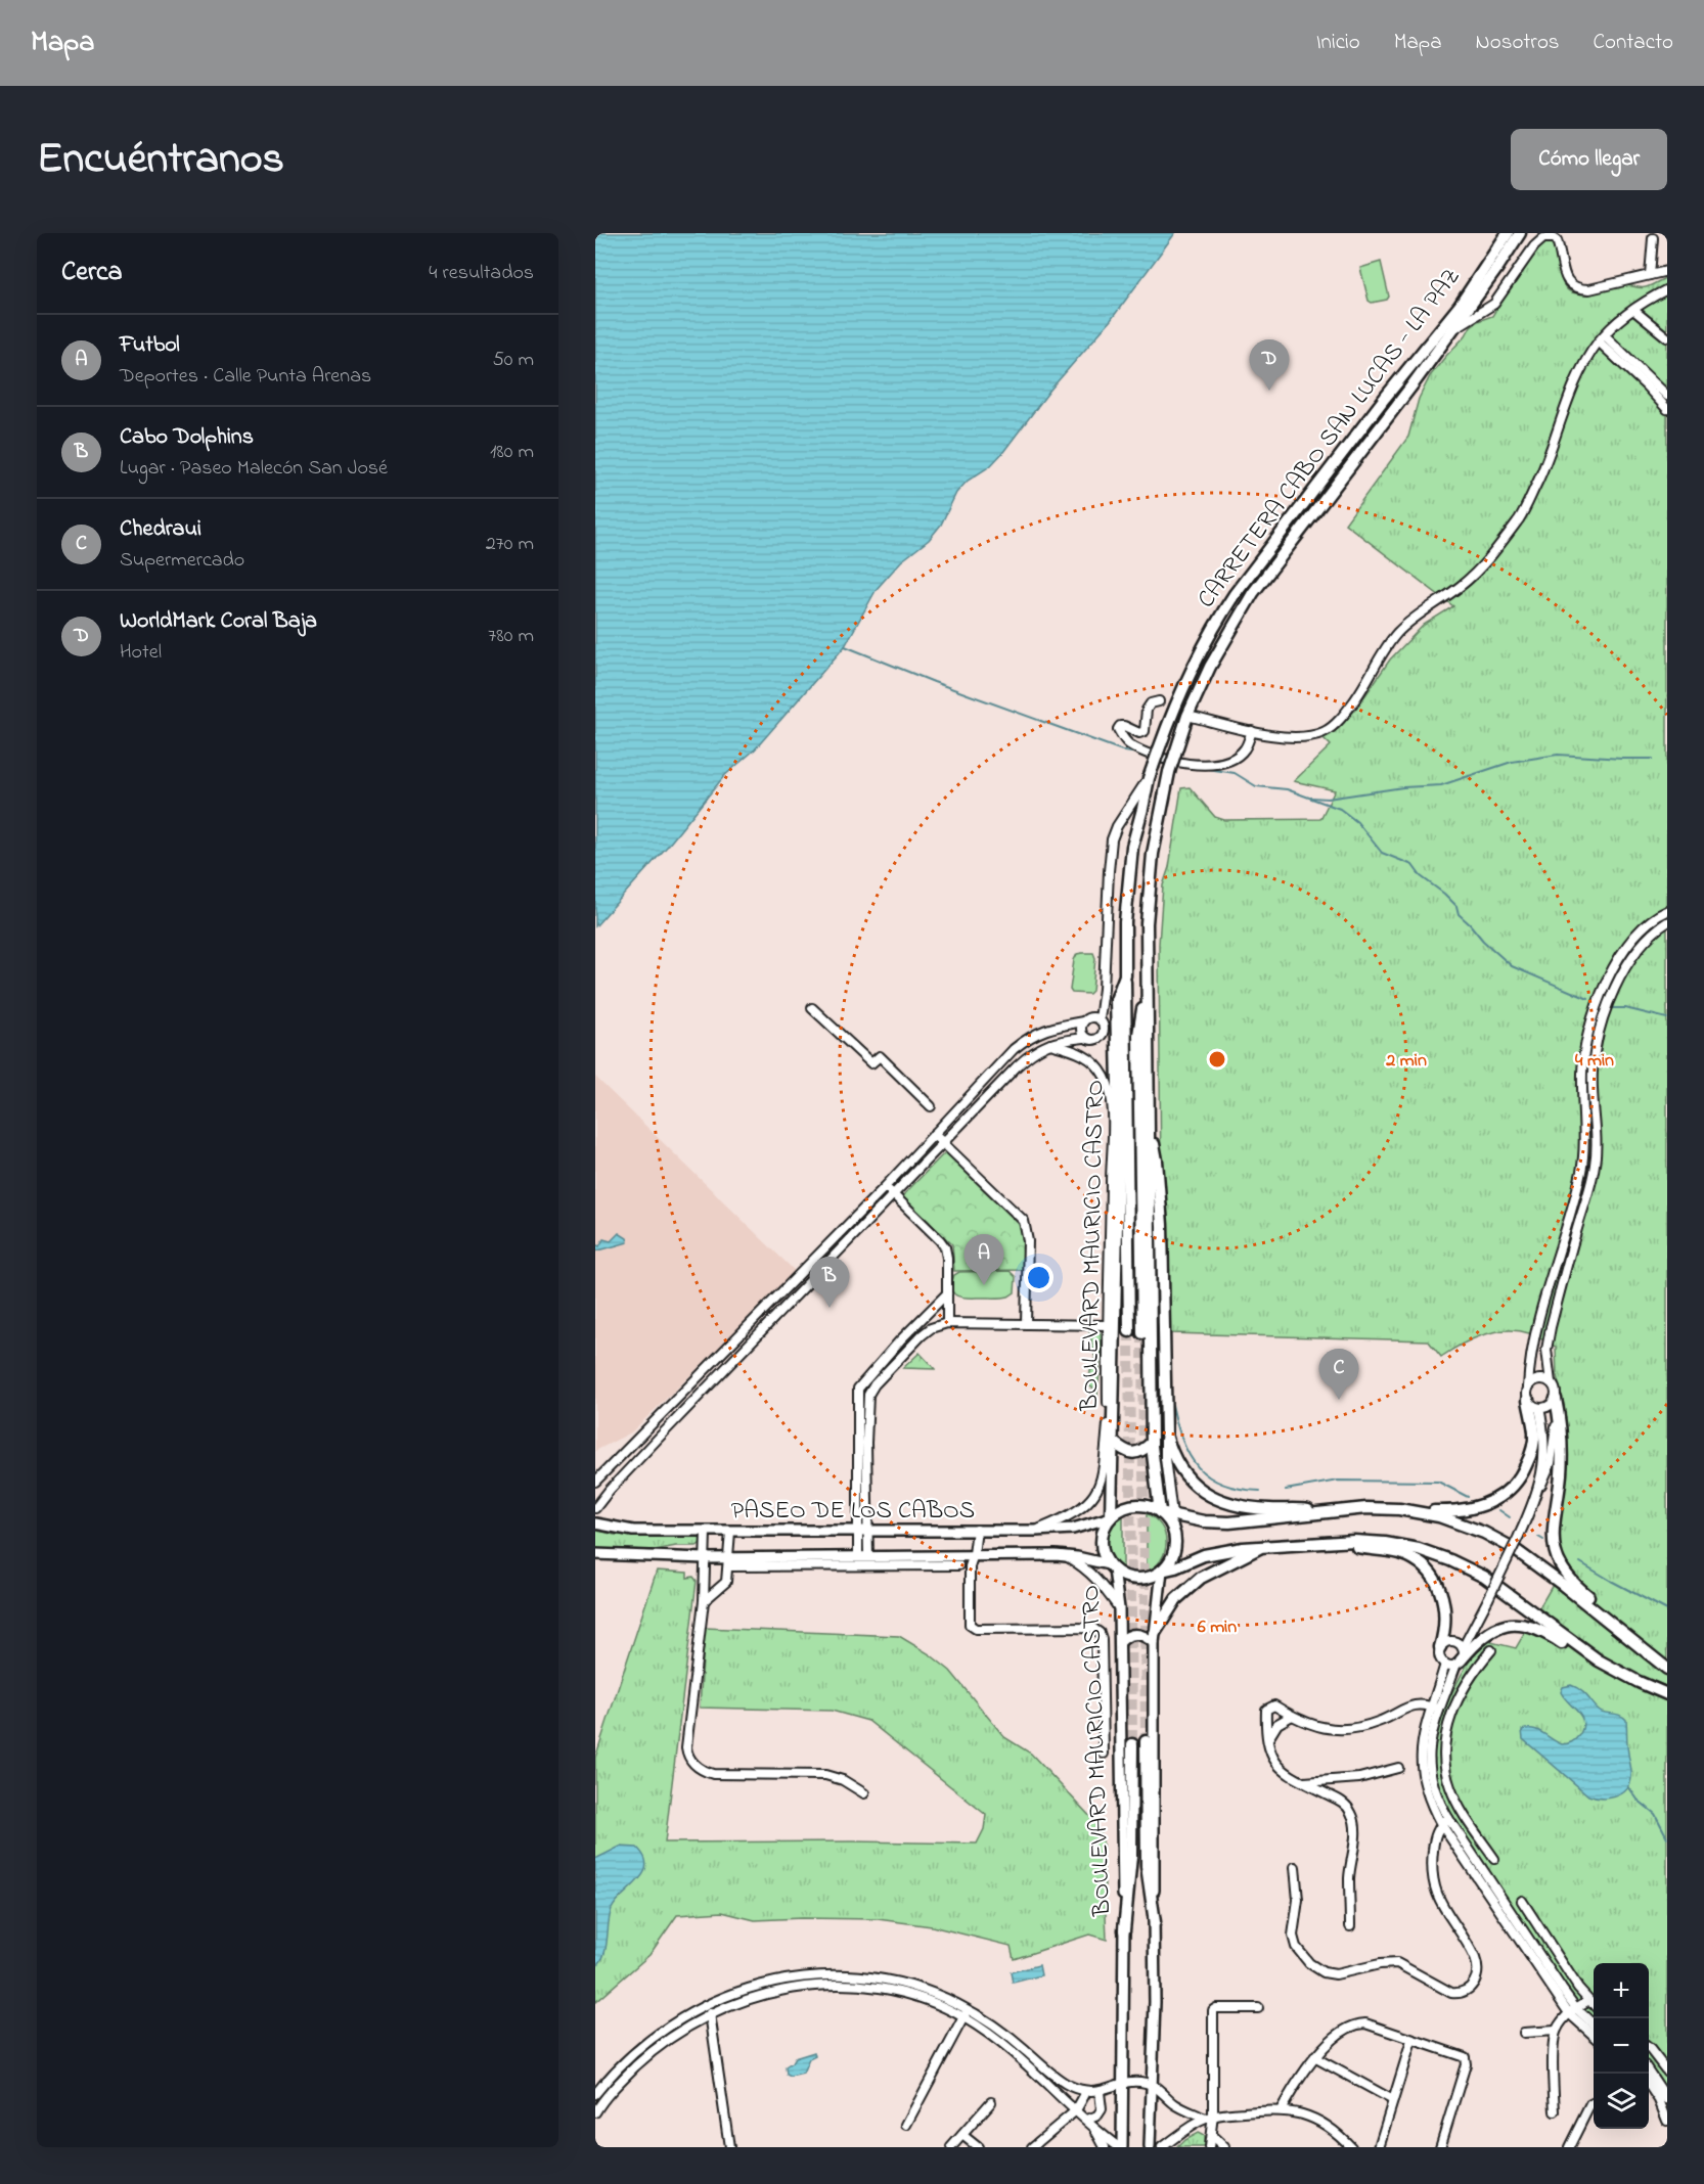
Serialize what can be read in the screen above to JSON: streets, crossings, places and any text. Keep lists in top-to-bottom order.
{
  "streets": {
    "highway": ["CARRETERA CABO SAN LUCAS - LA PAZ", "BOULEVARD MAURICIO CASTRO"],
    "main road": ["PASEO DE LOS CABOS"]
  },
  "crossings": [
    ["CARRETERA CABO SAN LUCAS - LA PAZ", "BOULEVARD MAURICIO CASTRO"],
    ["BOULEVARD MAURICIO CASTRO", "PASEO DE LOS CABOS"]
  ],
  "page": {
    "header": "Mapa",
    "nav": [
      "Inicio",
      "Mapa",
      "Nosotros",
      "Contacto"
    ],
    "title": "Encuéntranos",
    "buttons": "Cómo llegar",
    "heading": ["Cerca", "4 resultados"],
    "list": [
      {
        "mark": "A",
        "name": "Futbol",
        "note": "Deportes · Calle Punta Arenas",
        "value": "50 m"
      },
      {
        "mark": "B",
        "name": "Cabo Dolphins",
        "note": "Lugar · Paseo Malecón San José",
        "value": "180 m"
      },
      {
        "mark": "C",
        "name": "Chedraui",
        "note": "Supermercado",
        "value": "270 m"
      },
      {
        "mark": "D",
        "name": "WorldMark Coral Baja",
        "note": "Hotel",
        "value": "780 m"
      }
    ],
    "pins": [
      "D",
      "A",
      "B",
      "C"
    ],
    "map_buttons": ["+", "−"]
  },
  "rings": ["2 min", "4 min", "6 min"]
}
